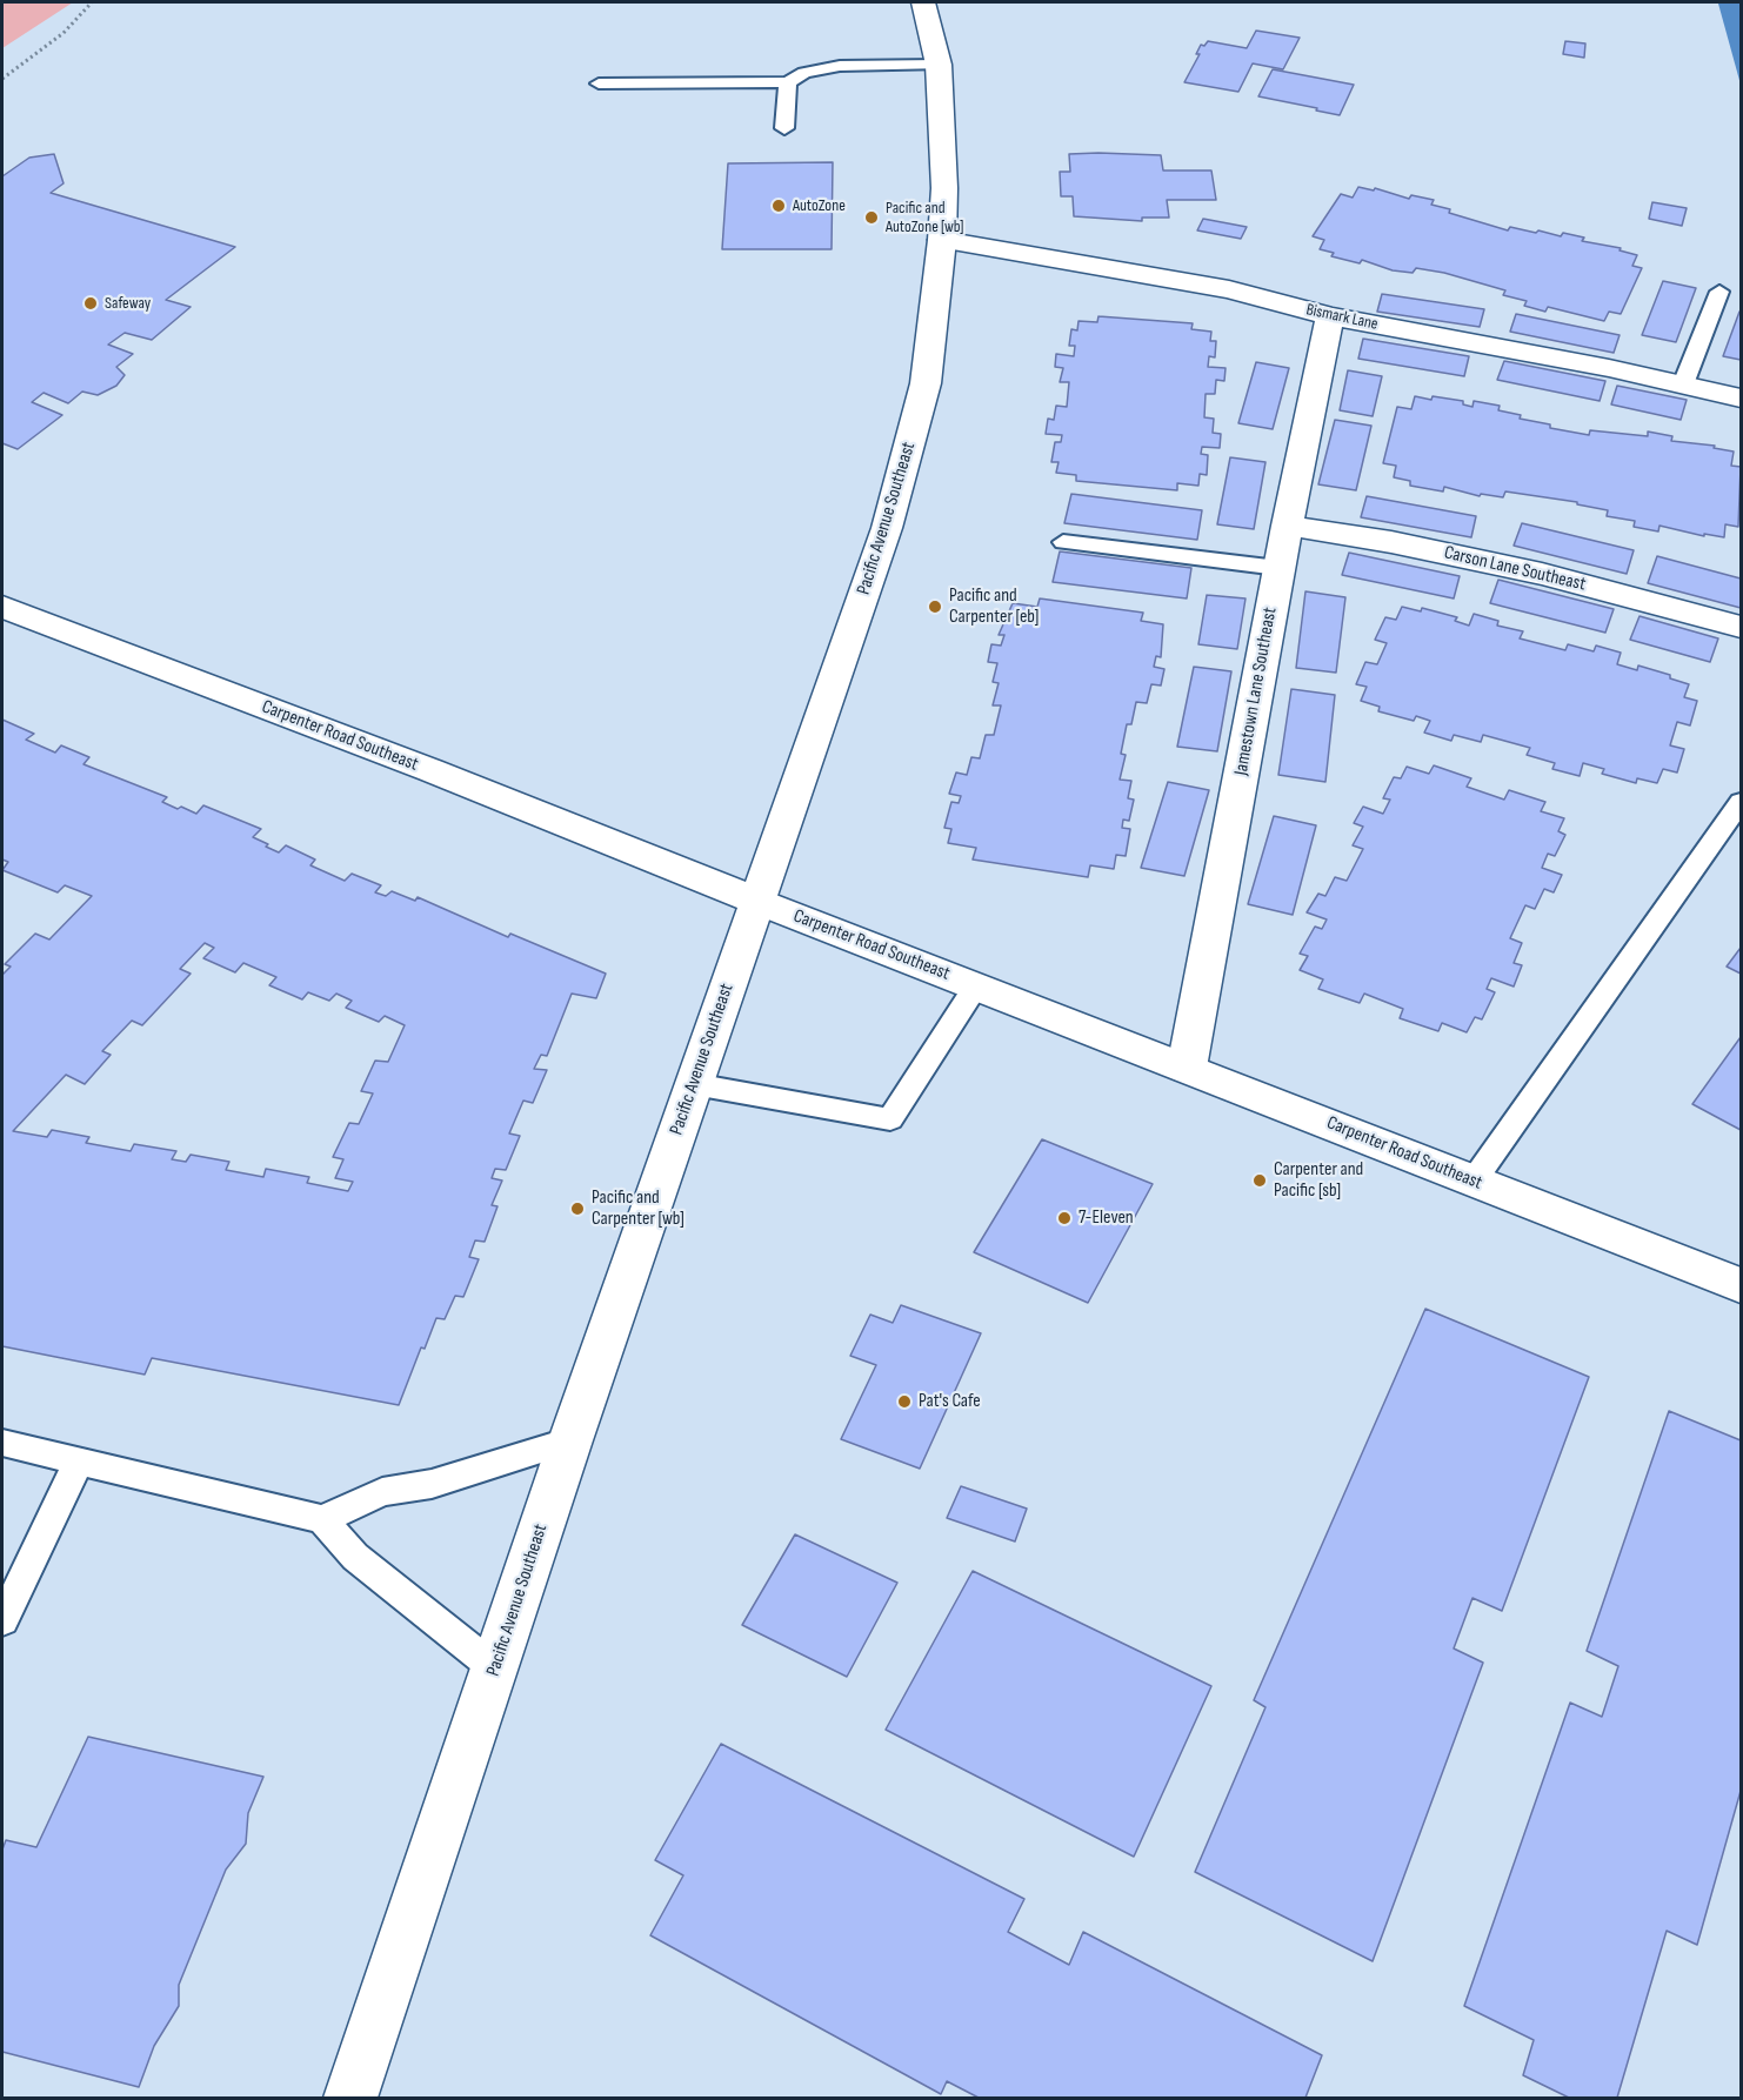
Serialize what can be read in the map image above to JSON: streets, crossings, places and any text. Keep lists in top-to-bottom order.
{
  "streets": {
    "main road": [
      "Bismark Lane",
      "Pacific Avenue Southeast",
      "Carson Lane Southeast",
      "Jamestown Lane Southeast",
      "Carpenter Road Southeast"
    ]
  },
  "crossings": [
    ["Bismark Lane", "Pacific Avenue Southeast"],
    ["Bismark Lane", "Jamestown Lane Southeast"],
    ["Pacific Avenue Southeast", "Carpenter Road Southeast"],
    ["Carson Lane Southeast", "Jamestown Lane Southeast"],
    ["Jamestown Lane Southeast", "Carpenter Road Southeast"]
  ],
  "places": [
    "AutoZone",
    "Pacific and AutoZone [wb]",
    "Safeway",
    "Pacific and Carpenter [eb]",
    "Carpenter and Pacific [sb]",
    "Pacific and Carpenter [wb]",
    "7-Eleven",
    "Pat's Cafe"
  ]
}
